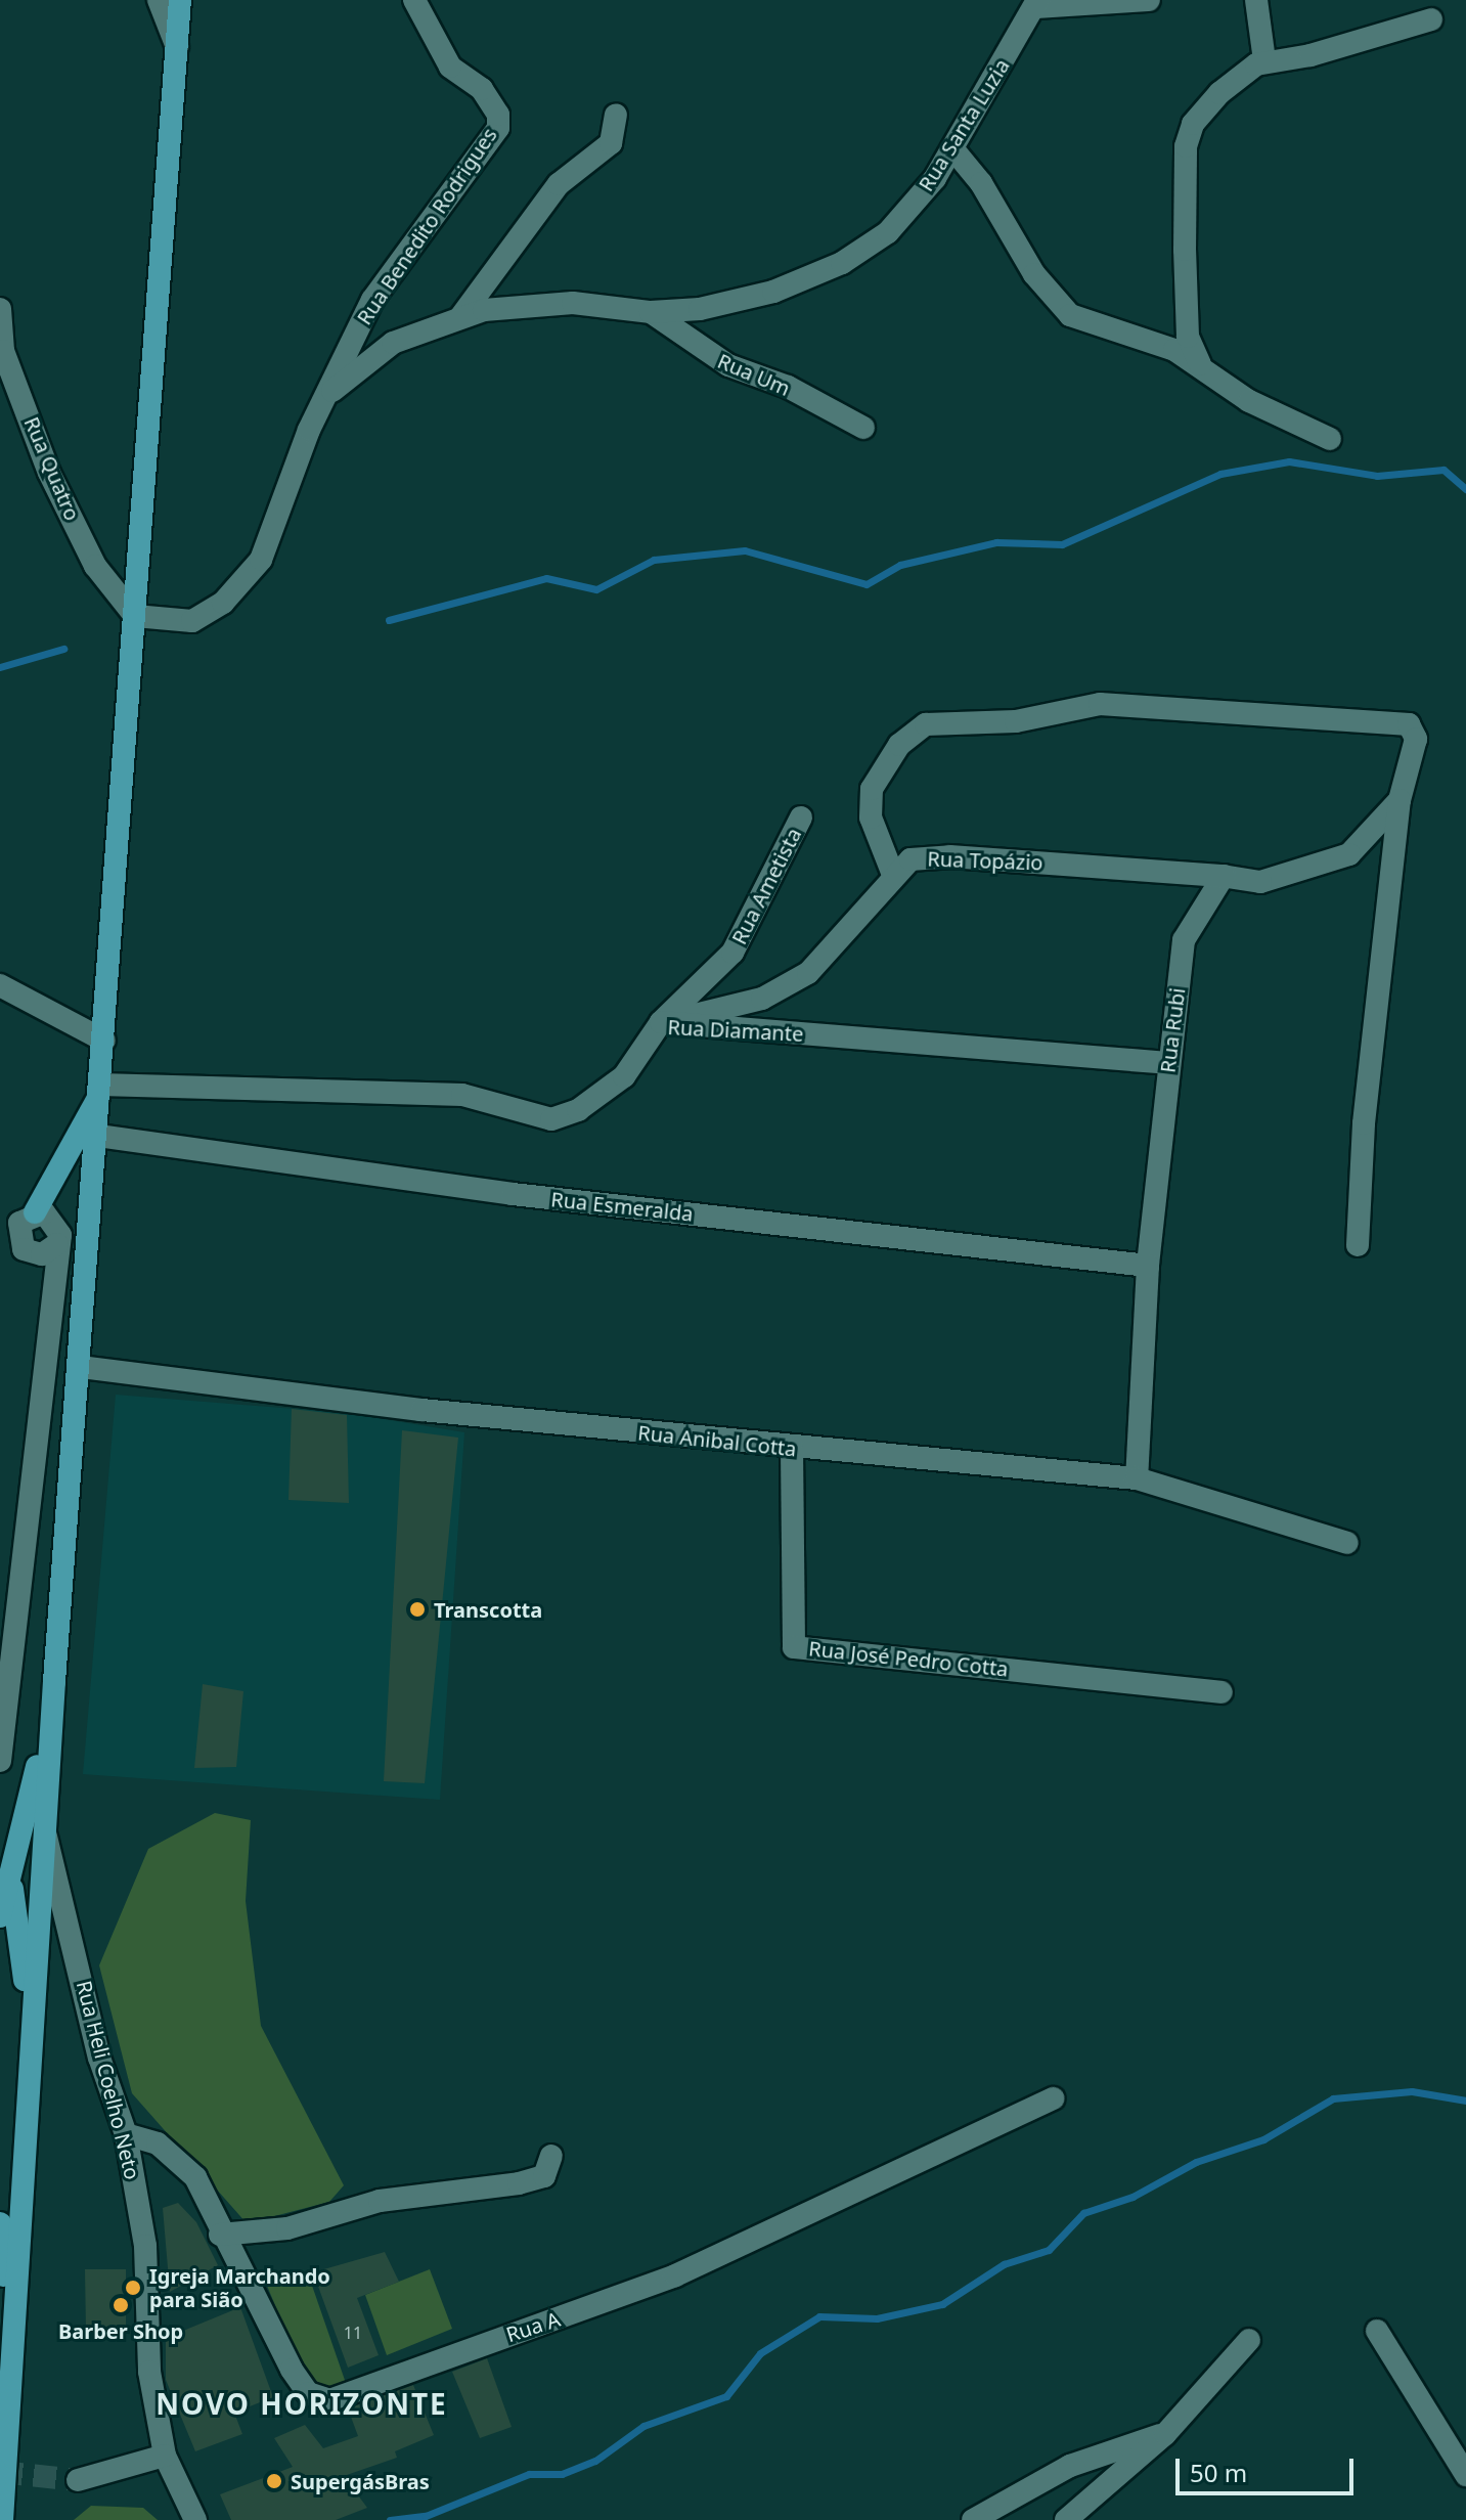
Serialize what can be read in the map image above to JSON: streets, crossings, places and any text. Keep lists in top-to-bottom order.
{
  "streets": {
    "street": [
      "Rua Santa Luzia",
      "Rua Benedito Rodrigues",
      "Rua Um",
      "Rua Quatro",
      "Rua Topázio",
      "Rua Ametista",
      "Rua Diamante",
      "Rua Rubi",
      "Rua Esmeralda",
      "Rua Anibal Cotta",
      "Rua José Pedro Cotta",
      "Rua Heli Coelho Neto",
      "Rua A"
    ]
  },
  "crossings": [
    ["Rua Santa Luzia", "Rua Benedito Rodrigues"],
    ["Rua Santa Luzia", "Rua Um"],
    ["Rua Benedito Rodrigues", "Rua Quatro"],
    ["Rua Topázio", "Rua Ametista"],
    ["Rua Topázio", "Rua Diamante"],
    ["Rua Topázio", "Rua Rubi"],
    ["Rua Ametista", "Rua Diamante"],
    ["Rua Diamante", "Rua Rubi"],
    ["Rua Rubi", "Rua Esmeralda"],
    ["Rua Rubi", "Rua Anibal Cotta"],
    ["Rua Anibal Cotta", "Rua José Pedro Cotta"],
    ["Rua Heli Coelho Neto", "Rua A"]
  ],
  "districts": ["NOVO HORIZONTE"],
  "places": [
    "Transcotta",
    "Igreja Marchando para Sião",
    "Barber Shop",
    "SupergásBras"
  ],
  "house_numbers": ["11"],
  "scale_bar": "50 m"
}
